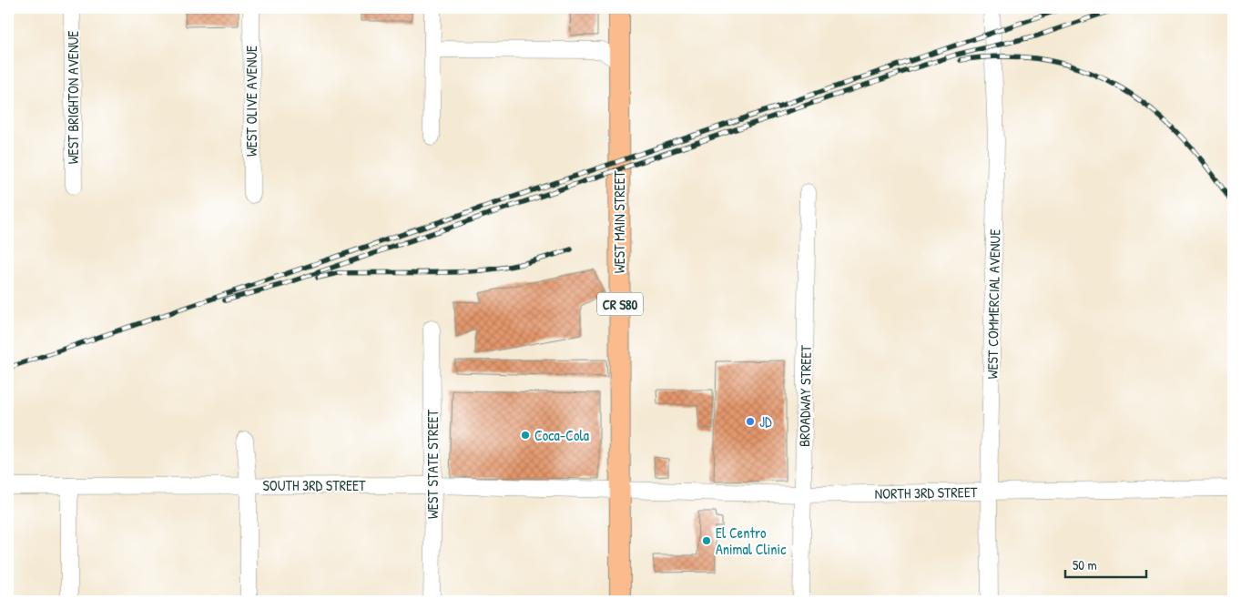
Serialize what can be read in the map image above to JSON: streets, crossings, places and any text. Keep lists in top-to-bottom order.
{
  "streets": {
    "main road": ["WEST MAIN STREET", "CR S80"],
    "street": [
      "WEST BRIGHTON AVENUE",
      "WEST OLIVE AVENUE",
      "WEST COMMERCIAL AVENUE",
      "BROADWAY STREET",
      "WEST STATE STREET",
      "SOUTH 3RD STREET",
      "NORTH 3RD STREET"
    ]
  },
  "crossings": [
    ["WEST MAIN STREET", "SOUTH 3RD STREET"],
    ["WEST MAIN STREET", "NORTH 3RD STREET"],
    ["WEST COMMERCIAL AVENUE", "NORTH 3RD STREET"],
    ["BROADWAY STREET", "NORTH 3RD STREET"],
    ["WEST STATE STREET", "SOUTH 3RD STREET"],
    ["SOUTH 3RD STREET", "NORTH 3RD STREET"]
  ],
  "places": ["JD", "Coca-Cola", "El Centro Animal Clinic"],
  "scale_bar": "50 m"
}
